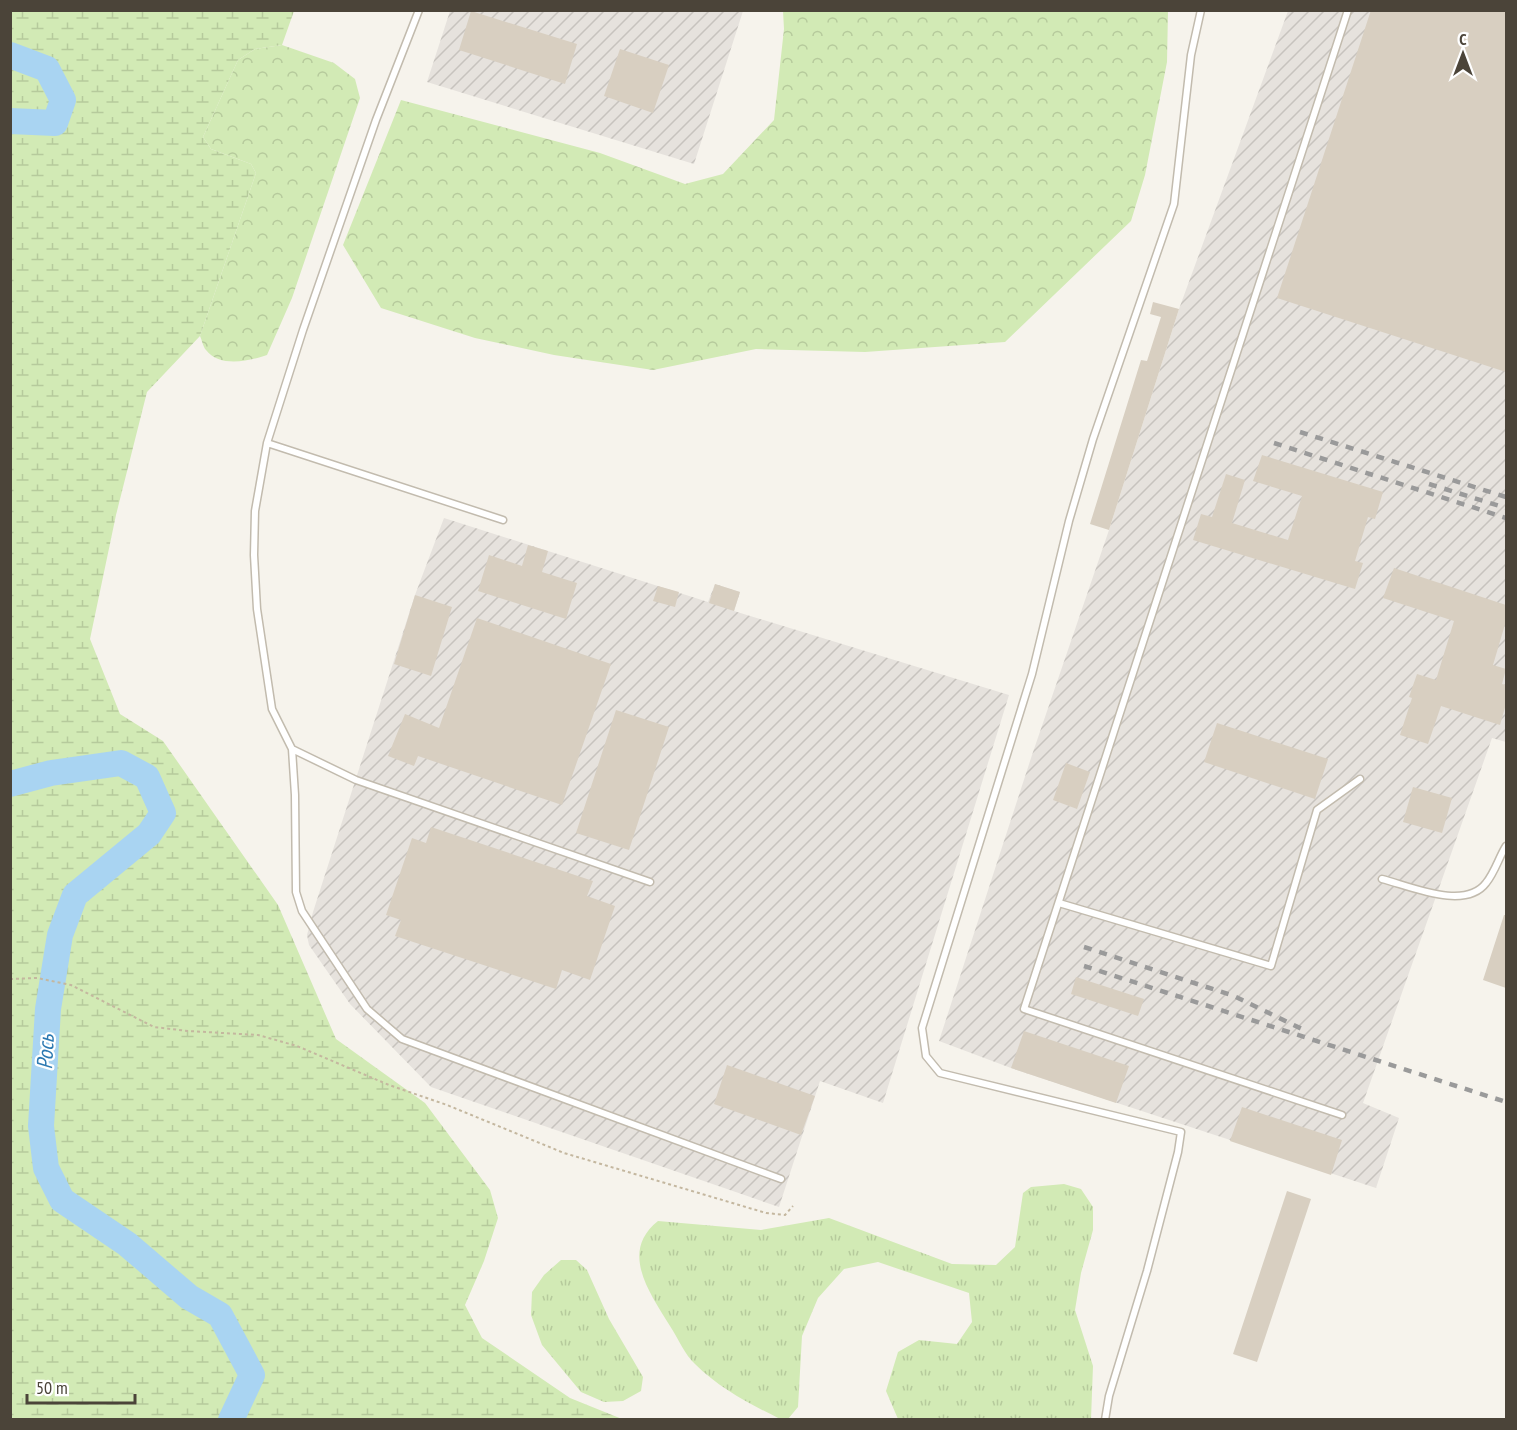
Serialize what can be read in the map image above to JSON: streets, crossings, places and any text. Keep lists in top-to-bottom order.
{
  "water": ["Рось"],
  "scale_bar": "50 m",
  "north": "top"
}
